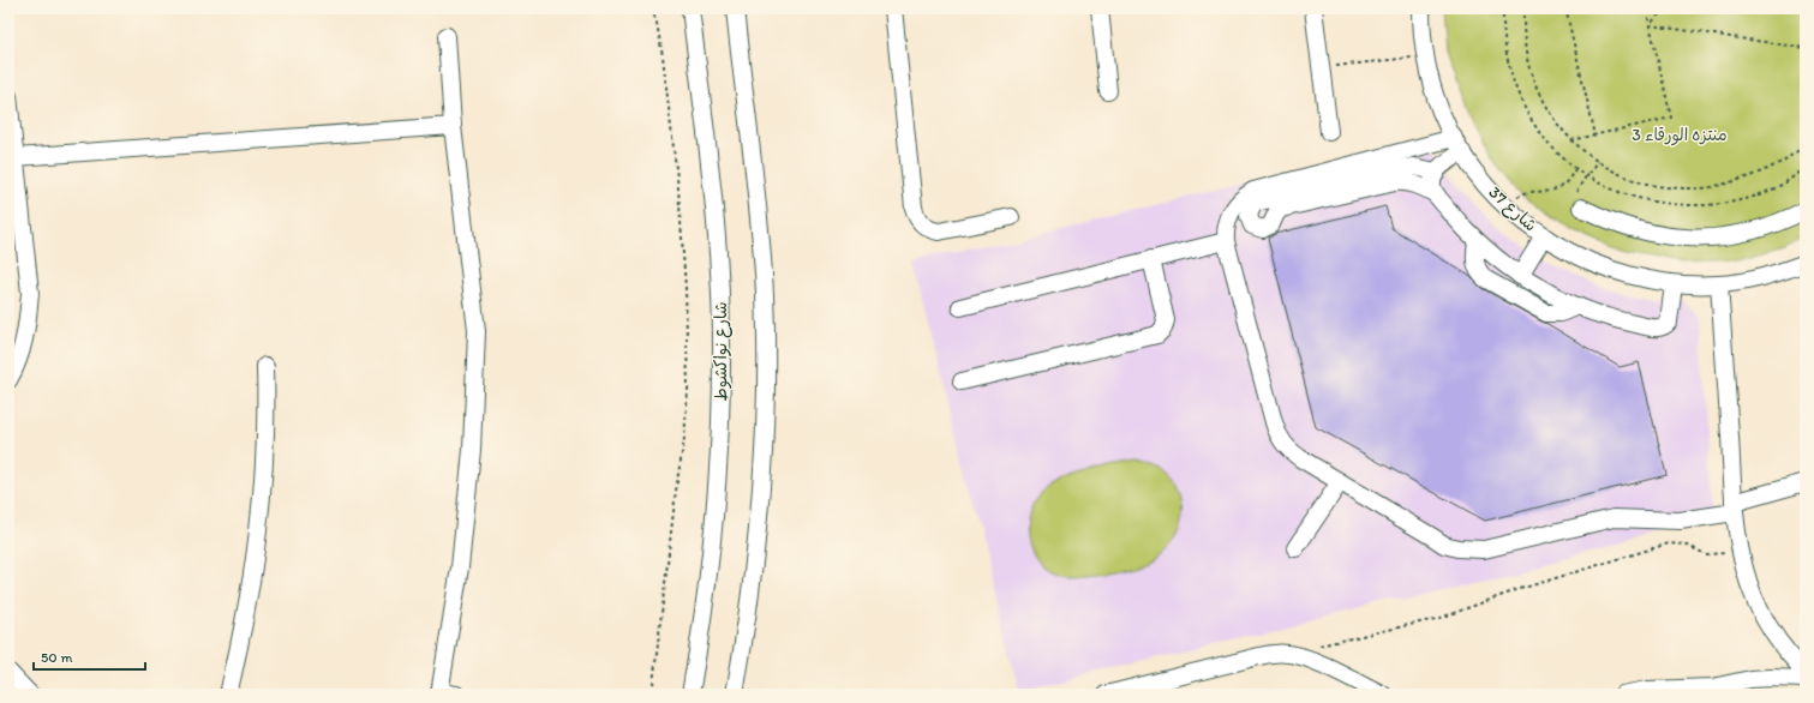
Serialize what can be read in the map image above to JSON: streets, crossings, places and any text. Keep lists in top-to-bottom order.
{
  "streets": {
    "street": ["شارع 37", "شارع نواكشوط"]
  },
  "parks": ["منتزه الورقاء 3"],
  "scale_bar": "50 m"
}
